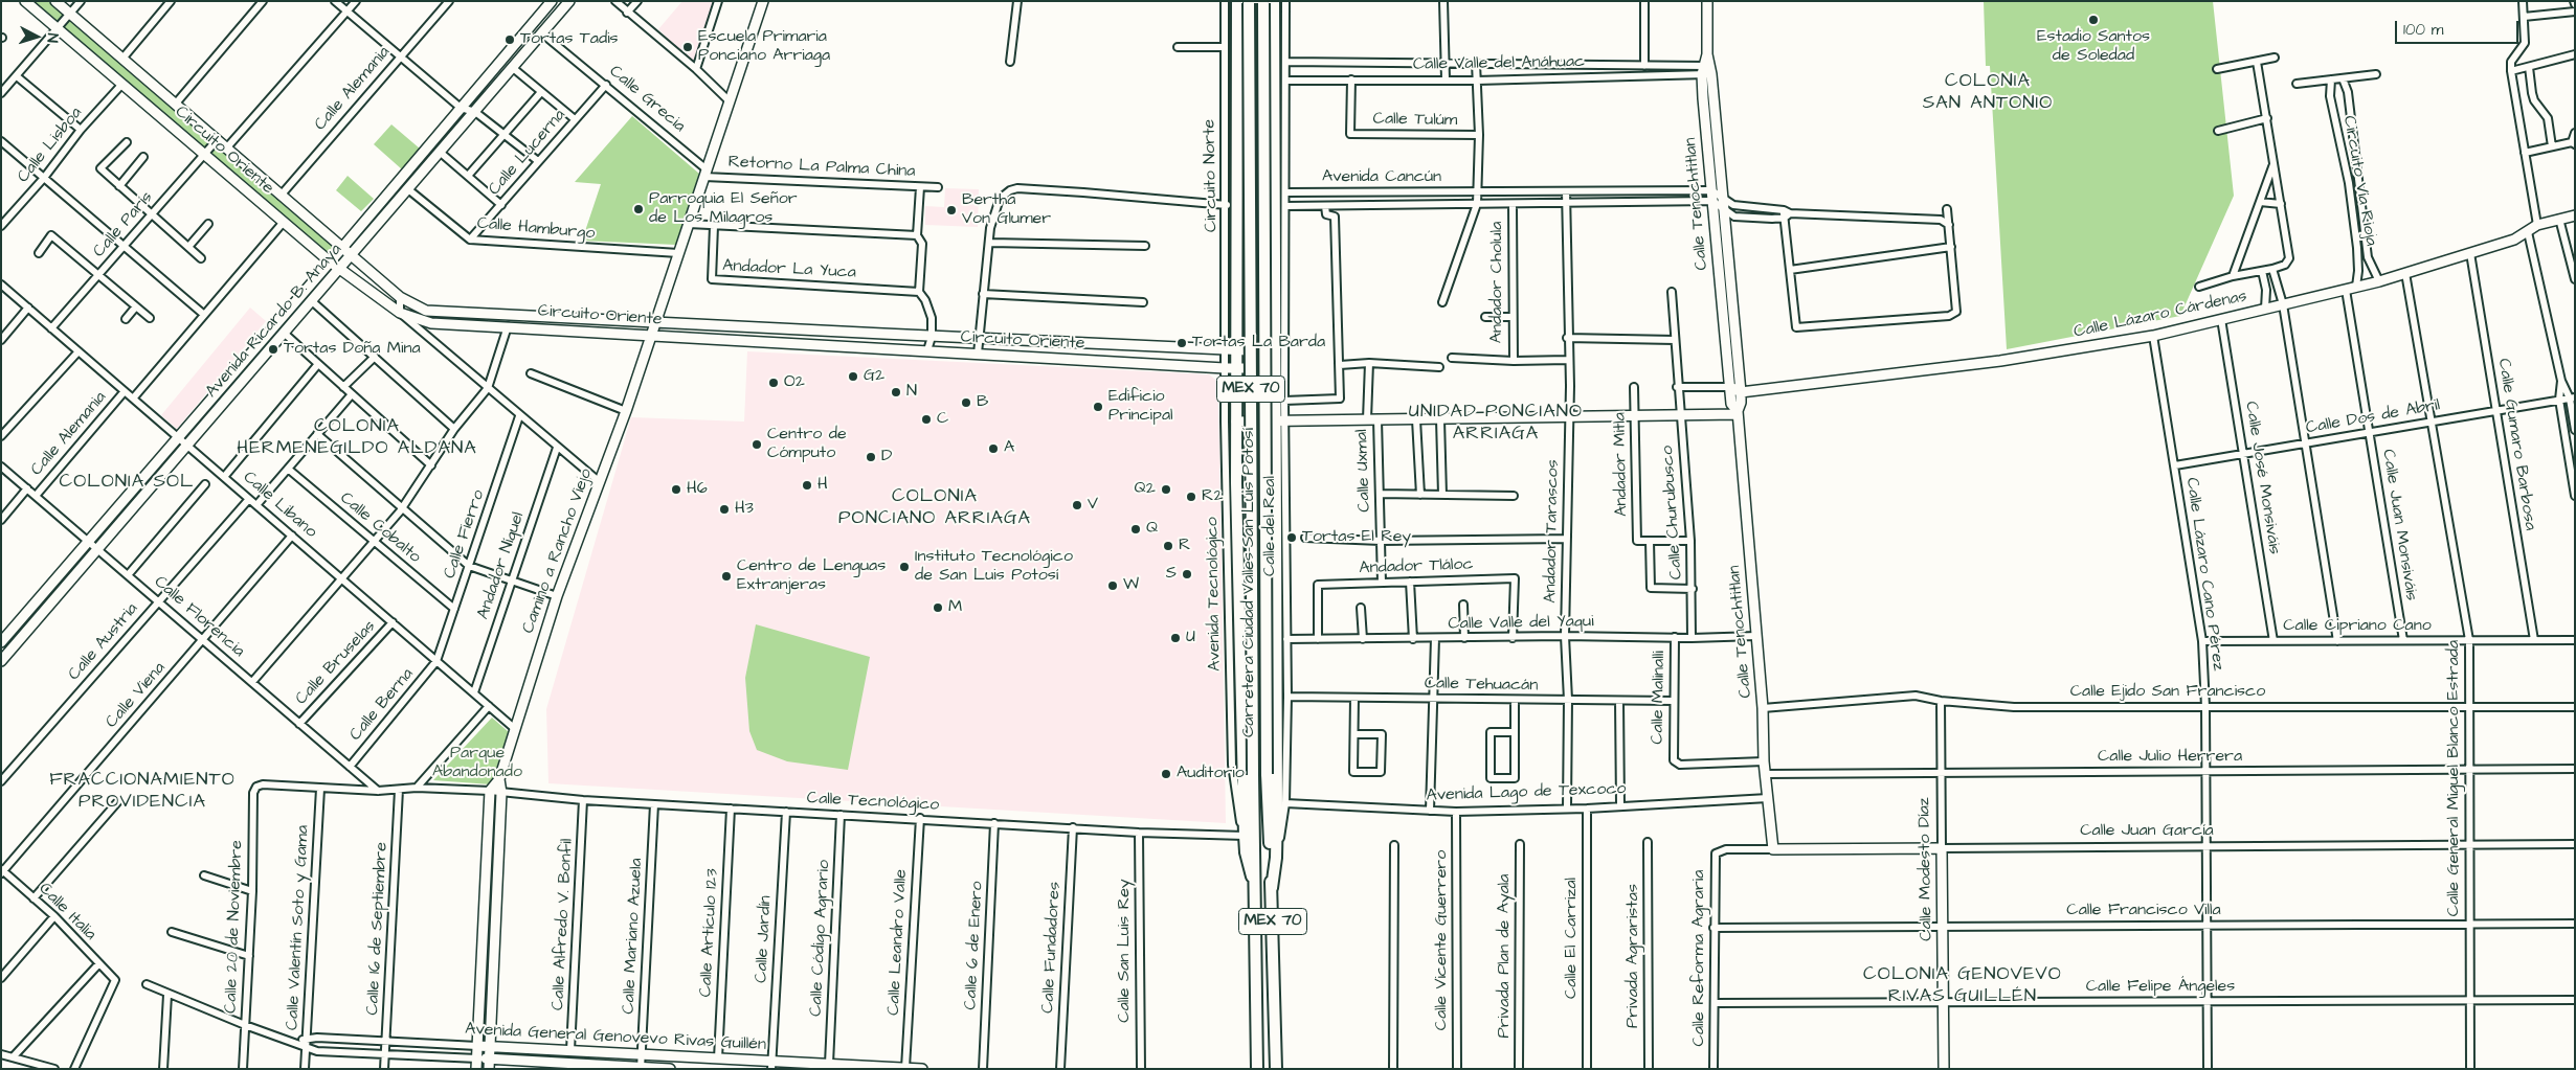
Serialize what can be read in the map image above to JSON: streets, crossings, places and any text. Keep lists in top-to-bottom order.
{
  "streets": {
    "main road": ["MEX 70", "Carretera Ciudad Valles-San Luis Potosí"],
    "street": [
      "Calle Valle del Anáhuac",
      "Calle Alemania",
      "Calle Grecia",
      "Calle Tulúm",
      "Calle Lisboa",
      "Circuito Oriente",
      "Calle Lucerna",
      "Retorno La Palma China",
      "Circuito Norte",
      "Avenida Cancún",
      "Circuito Vía Rioja",
      "Calle Tenochtitlan",
      "Calle París",
      "Calle Hamburgo",
      "Andador La Yuca",
      "Andador Cholula",
      "Calle Lázaro Cárdenas",
      "Avenida Ricardo B. Anaya",
      "Calle Dos de Abril",
      "Calle Gumaro Barbosa",
      "Andador Mitla",
      "Calle Uxmal",
      "Calle José Monsiváis",
      "Calle Libano",
      "Calle Churubusco",
      "Calle Juan Monsiváis",
      "Calle del Real",
      "Calle Cobalto",
      "Andador Tarascos",
      "Calle Fierro",
      "Camino a Rancho Viejo",
      "Andador Níquel",
      "Andador Tláloc",
      "Calle Lázaro Cano Pérez",
      "Avenida Tecnológico",
      "Calle Florencia",
      "Calle Valle del Yaqui",
      "Calle Cipriano Cano",
      "Calle Austria",
      "Calle Bruselas",
      "Calle Tehuacán",
      "Calle Ejido San Francisco",
      "Calle Viena",
      "Calle Malinalli",
      "Calle Berna",
      "Calle Julio Herrera",
      "Calle General Miguel Blanco Estrada",
      "Avenida Lago de Texcoco",
      "Calle Tecnológico",
      "Calle Juan García",
      "Calle Modesto Díaz",
      "Calle Francisco Villa",
      "Calle Italia",
      "Calle Alfredo V. Bonfil",
      "Calle 20 de Noviembre",
      "Calle Valentín Soto y Gama",
      "Calle 16 de Septiembre",
      "Calle Artículo 123",
      "Calle Mariano Azuela",
      "Calle Código Agrario",
      "Calle El Carrizal",
      "Calle Jardín",
      "Calle Vicente Guerrero",
      "Calle Leandro Valle",
      "Calle 6 de Enero",
      "Calle Fundadores",
      "Calle San Luis Rey",
      "Privada Plan de Ayala",
      "Privada Agraristas",
      "Calle Reforma Agraria",
      "Calle Felipe Ángeles",
      "Avenida General Genovevo Rivas Guillén"
    ]
  },
  "crossings": [
    ["Calle Valle del Anáhuac", "Calle Tulúm"],
    ["Calle Valle del Anáhuac", "Calle Tenochtitlan"],
    ["Calle Alemania", "Circuito Oriente"],
    ["Calle Alemania", "Calle Libano"],
    ["Calle Alemania", "Calle Florencia"],
    ["Calle Grecia", "Calle Lucerna"],
    ["Calle Grecia", "Retorno La Palma China"],
    ["Calle Grecia", "Avenida Ricardo B. Anaya"],
    ["Calle Grecia", "Camino a Rancho Viejo"],
    ["Calle Lisboa", "Circuito Oriente"],
    ["Circuito Oriente", "Circuito Norte"],
    ["Circuito Oriente", "Calle París"],
    ["Circuito Oriente", "Avenida Ricardo B. Anaya"],
    ["Circuito Oriente", "Calle del Real"],
    ["Circuito Oriente", "Camino a Rancho Viejo"],
    ["Calle Lucerna", "Calle Hamburgo"],
    ["Retorno La Palma China", "Camino a Rancho Viejo"],
    ["Avenida Cancún", "Calle Tenochtitlan"],
    ["Avenida Cancún", "Andador Cholula"],
    ["Avenida Cancún", "Andador Tarascos"],
    ["Circuito Vía Rioja", "Calle Lázaro Cárdenas"],
    ["Calle Tenochtitlan", "Calle Lázaro Cárdenas"],
    ["Calle Tenochtitlan", "Calle Valle del Yaqui"],
    ["Calle Tenochtitlan", "Calle Ejido San Francisco"],
    ["Calle Tenochtitlan", "Calle Malinalli"],
    ["Calle Tenochtitlan", "Calle Julio Herrera"],
    ["Calle Tenochtitlan", "Avenida Lago de Texcoco"],
    ["Calle Tenochtitlan", "Calle Juan García"],
    ["Calle París", "Calle Libano"],
    ["Calle Hamburgo", "Avenida Ricardo B. Anaya"],
    ["Calle Hamburgo", "Camino a Rancho Viejo"],
    ["Calle Lázaro Cárdenas", "Calle Gumaro Barbosa"],
    ["Calle Lázaro Cárdenas", "Calle José Monsiváis"],
    ["Calle Lázaro Cárdenas", "Calle Juan Monsiváis"],
    ["Calle Lázaro Cárdenas", "Calle Lázaro Cano Pérez"],
    ["Calle Lázaro Cárdenas", "Calle General Miguel Blanco Estrada"],
    ["Avenida Ricardo B. Anaya", "Calle Libano"],
    ["Avenida Ricardo B. Anaya", "Calle Florencia"],
    ["Calle Dos de Abril", "Calle Gumaro Barbosa"],
    ["Calle Dos de Abril", "Calle José Monsiváis"],
    ["Calle Dos de Abril", "Calle Juan Monsiváis"],
    ["Calle Dos de Abril", "Calle Lázaro Cano Pérez"],
    ["Calle Dos de Abril", "Calle General Miguel Blanco Estrada"],
    ["Calle Gumaro Barbosa", "Calle Cipriano Cano"],
    ["Calle Uxmal", "Andador Tláloc"],
    ["Calle José Monsiváis", "Calle Cipriano Cano"],
    ["Calle Libano", "Calle Fierro"],
    ["Calle Libano", "Camino a Rancho Viejo"],
    ["Calle Libano", "Andador Níquel"],
    ["Calle Libano", "Calle Austria"],
    ["Calle Libano", "Calle Bruselas"],
    ["Calle Libano", "Calle Viena"],
    ["Calle Libano", "Calle Berna"],
    ["Calle Churubusco", "Calle Valle del Yaqui"],
    ["Calle Juan Monsiváis", "Calle Cipriano Cano"],
    ["Calle del Real", "Calle Valle del Yaqui"],
    ["Calle del Real", "Calle Tehuacán"],
    ["Calle del Real", "Avenida Lago de Texcoco"],
    ["Calle Cobalto", "Calle Fierro"],
    ["Andador Tarascos", "Calle Valle del Yaqui"],
    ["Andador Tarascos", "Calle Tehuacán"],
    ["Andador Tarascos", "Avenida Lago de Texcoco"],
    ["Calle Fierro", "Calle Berna"],
    ["Camino a Rancho Viejo", "Calle Tecnológico"],
    ["Camino a Rancho Viejo", "Avenida General Genovevo Rivas Guillén"],
    ["Andador Tláloc", "Calle Valle del Yaqui"],
    ["Calle Lázaro Cano Pérez", "Calle Cipriano Cano"],
    ["Calle Lázaro Cano Pérez", "Calle Ejido San Francisco"],
    ["Calle Lázaro Cano Pérez", "Calle Julio Herrera"],
    ["Calle Lázaro Cano Pérez", "Calle Juan García"],
    ["Calle Lázaro Cano Pérez", "Calle Francisco Villa"],
    ["Calle Lázaro Cano Pérez", "Calle Felipe Ángeles"],
    ["Calle Florencia", "Calle Austria"],
    ["Calle Florencia", "Calle Bruselas"],
    ["Calle Florencia", "Calle Viena"],
    ["Calle Florencia", "Calle Berna"],
    ["Calle Valle del Yaqui", "Calle Malinalli"],
    ["Calle Cipriano Cano", "Calle General Miguel Blanco Estrada"],
    ["Calle Tehuacán", "Calle Malinalli"],
    ["Calle Ejido San Francisco", "Calle General Miguel Blanco Estrada"],
    ["Calle Ejido San Francisco", "Calle Modesto Díaz"],
    ["Calle Viena", "Calle Italia"],
    ["Calle Julio Herrera", "Calle General Miguel Blanco Estrada"],
    ["Calle Julio Herrera", "Calle Modesto Díaz"],
    ["Calle General Miguel Blanco Estrada", "Calle Juan García"],
    ["Calle General Miguel Blanco Estrada", "Calle Francisco Villa"],
    ["Calle General Miguel Blanco Estrada", "Calle Felipe Ángeles"],
    ["Avenida Lago de Texcoco", "Calle El Carrizal"],
    ["Avenida Lago de Texcoco", "Calle Vicente Guerrero"],
    ["Calle Tecnológico", "Calle Alfredo V. Bonfil"],
    ["Calle Tecnológico", "Calle Artículo 123"],
    ["Calle Tecnológico", "Calle Mariano Azuela"],
    ["Calle Tecnológico", "Calle Código Agrario"],
    ["Calle Tecnológico", "Calle Jardín"],
    ["Calle Tecnológico", "Calle Leandro Valle"],
    ["Calle Tecnológico", "Calle 6 de Enero"],
    ["Calle Tecnológico", "Calle Fundadores"],
    ["Calle Tecnológico", "Calle San Luis Rey"],
    ["Calle Juan García", "Calle Modesto Díaz"],
    ["Calle Juan García", "Calle Reforma Agraria"],
    ["Calle Modesto Díaz", "Calle Francisco Villa"],
    ["Calle Modesto Díaz", "Calle Felipe Ángeles"],
    ["Calle Francisco Villa", "Calle Reforma Agraria"],
    ["Calle Alfredo V. Bonfil", "Avenida General Genovevo Rivas Guillén"],
    ["Calle 20 de Noviembre", "Calle Valentín Soto y Gama"],
    ["Calle 20 de Noviembre", "Avenida General Genovevo Rivas Guillén"],
    ["Calle Valentín Soto y Gama", "Avenida General Genovevo Rivas Guillén"],
    ["Calle 16 de Septiembre", "Avenida General Genovevo Rivas Guillén"],
    ["Calle Artículo 123", "Avenida General Genovevo Rivas Guillén"],
    ["Calle Mariano Azuela", "Avenida General Genovevo Rivas Guillén"],
    ["Calle Código Agrario", "Avenida General Genovevo Rivas Guillén"],
    ["Calle Jardín", "Avenida General Genovevo Rivas Guillén"],
    ["Calle Leandro Valle", "Avenida General Genovevo Rivas Guillén"],
    ["Calle Reforma Agraria", "Calle Felipe Ángeles"]
  ],
  "districts": [
    "COLONIA SAN ANTONIO",
    "UNIDAD PONCIANO ARRIAGA",
    "COLONIA HERMENEGILDO ALDANA",
    "COLONIA SOL",
    "COLONIA PONCIANO ARRIAGA",
    "FRACCIONAMIENTO PROVIDENCIA",
    "COLONIA GENOVEVO RIVAS GUILLÉN"
  ],
  "parks": ["Parque Abandonado"],
  "places": [
    "Estadio Santos de Soledad",
    "Tortas Tadis",
    "Escuela Primaria Ponciano Arriaga",
    "Parroquia El Señor de Los Milagros",
    "Bertha Von Glumer",
    "Tortas La Barda",
    "Tortas Doña Mina",
    "G2",
    "O2",
    "N",
    "B",
    "Edificio Principal",
    "C",
    "Centro de Cómputo",
    "A",
    "D",
    "H",
    "H6",
    "Q2",
    "R2",
    "V",
    "H3",
    "Q",
    "Tortas El Rey",
    "R",
    "Instituto Tecnológico de San Luis Potosí",
    "S",
    "Centro de Lenguas Extranjeras",
    "W",
    "M",
    "U",
    "Auditorio"
  ],
  "scale_bar": "100 m",
  "north": "right"
}
